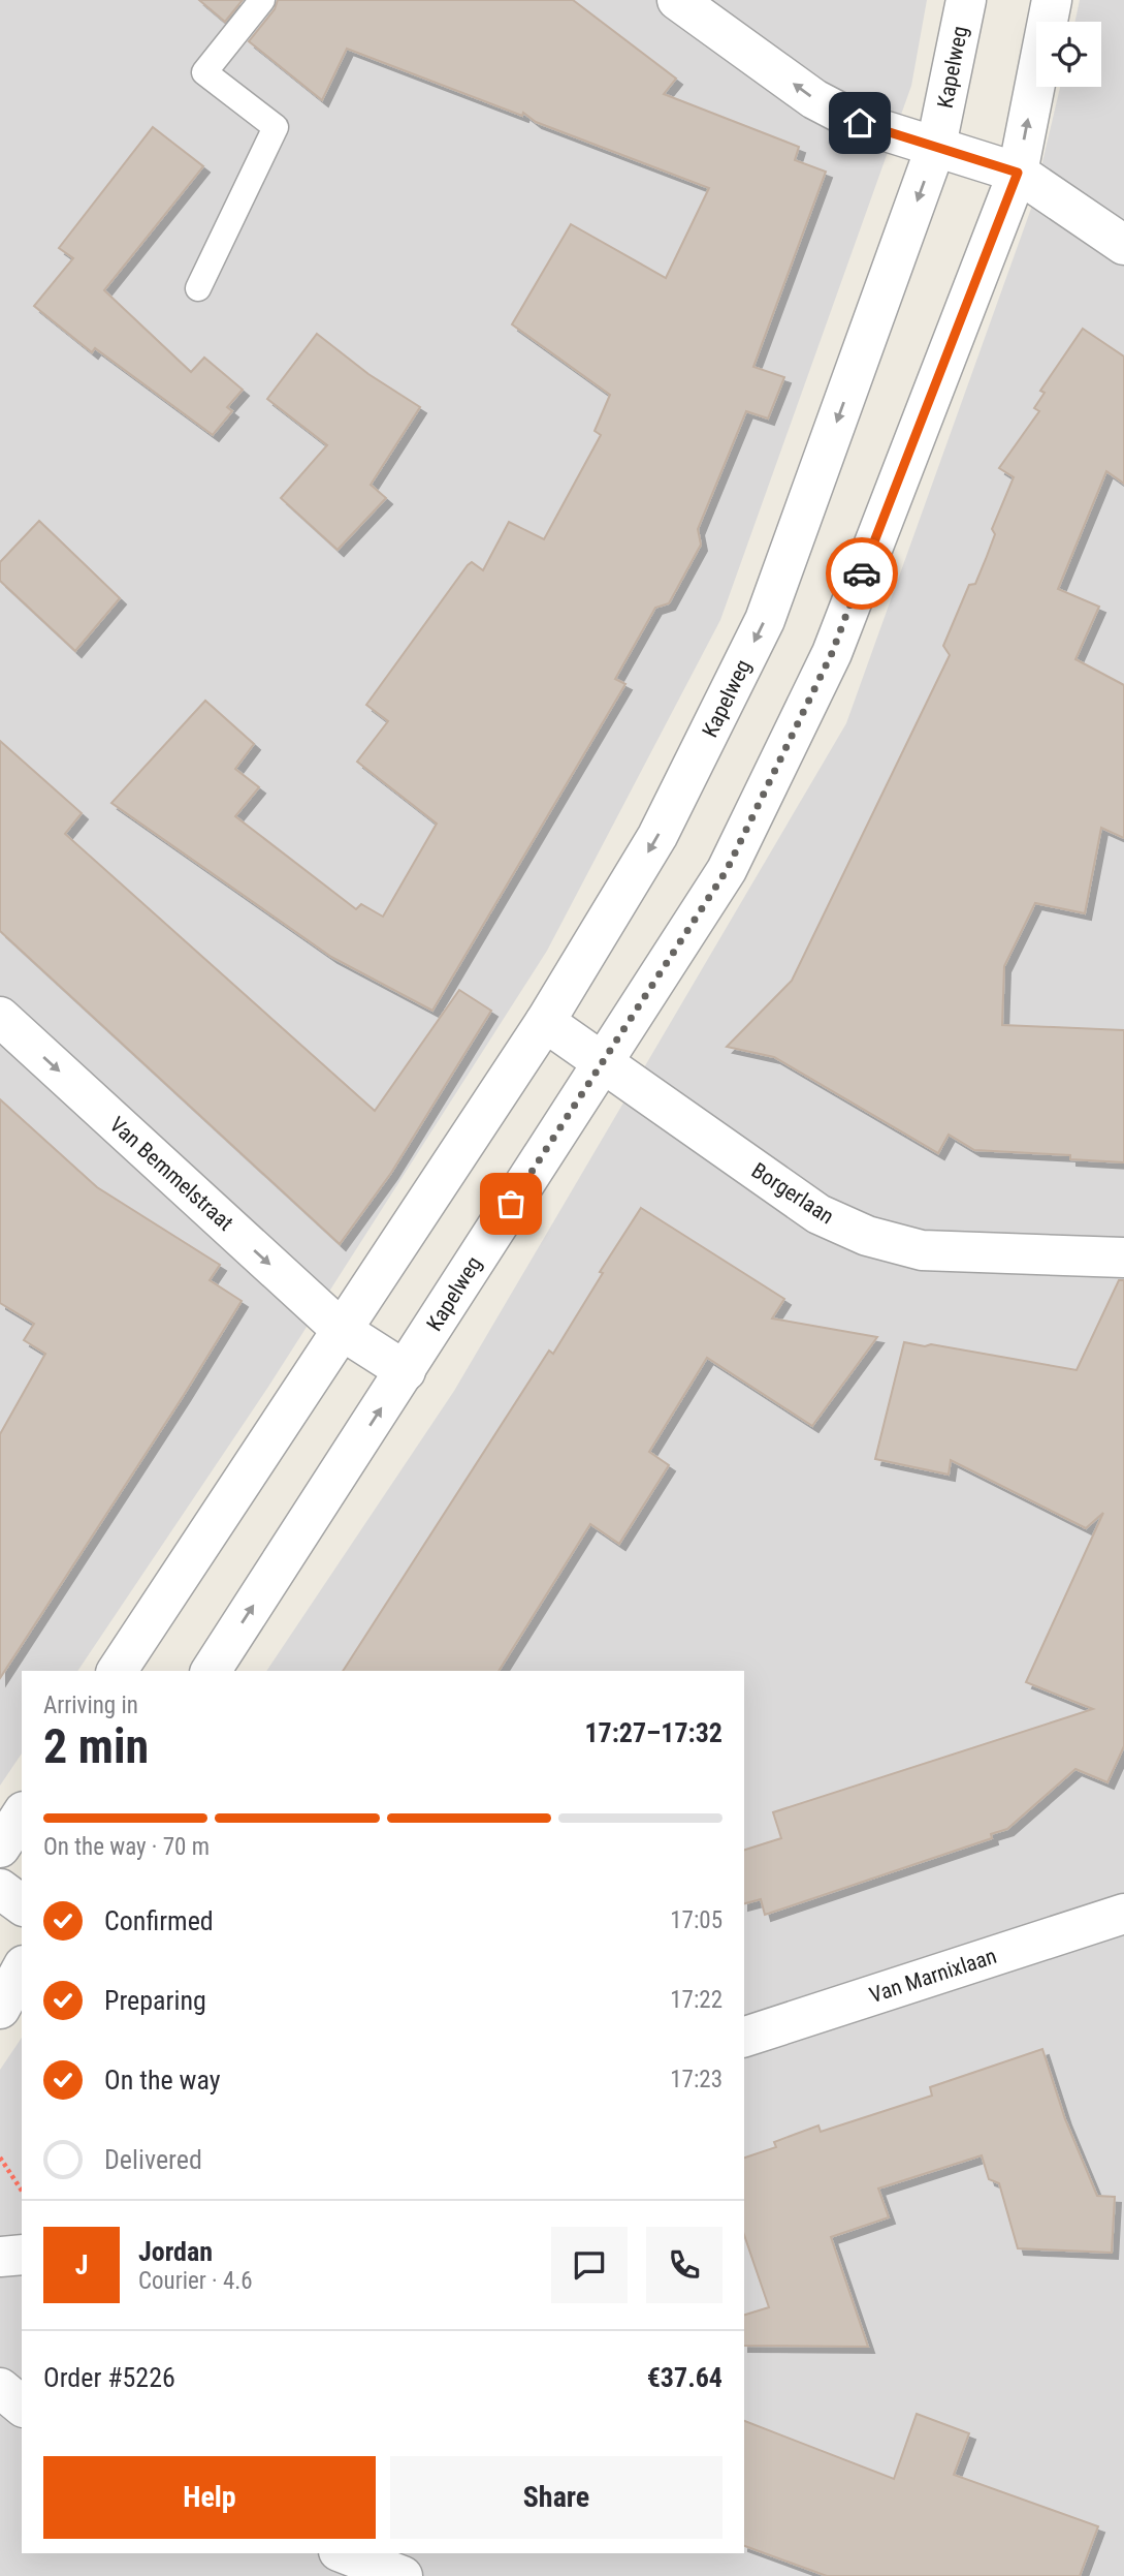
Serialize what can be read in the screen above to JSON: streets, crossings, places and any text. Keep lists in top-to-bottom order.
{
  "streets": {
    "street": [
      "Kapelweg",
      "Van Bemmelstraat",
      "Borgerlaan",
      "Van Marnixlaan"
    ]
  },
  "crossings": [
    ["Kapelweg", "Van Bemmelstraat"],
    ["Kapelweg", "Borgerlaan"]
  ],
  "one_way": ["Van Bemmelstraat"],
  "page": {
    "heading": ["2 min", "Arriving in", "17:27–17:32"],
    "panel": [
      "Jordan",
      "Courier · 4.6",
      "Order #5226",
      "€37.64"
    ],
    "bar": "On the way · 70 m",
    "list": [
      ["Confirmed", "17:05"],
      ["Preparing", "17:22"],
      ["On the way", "17:23"],
      "Delivered"
    ],
    "round": "J",
    "buttons": ["Help", "Share"]
  }
}
